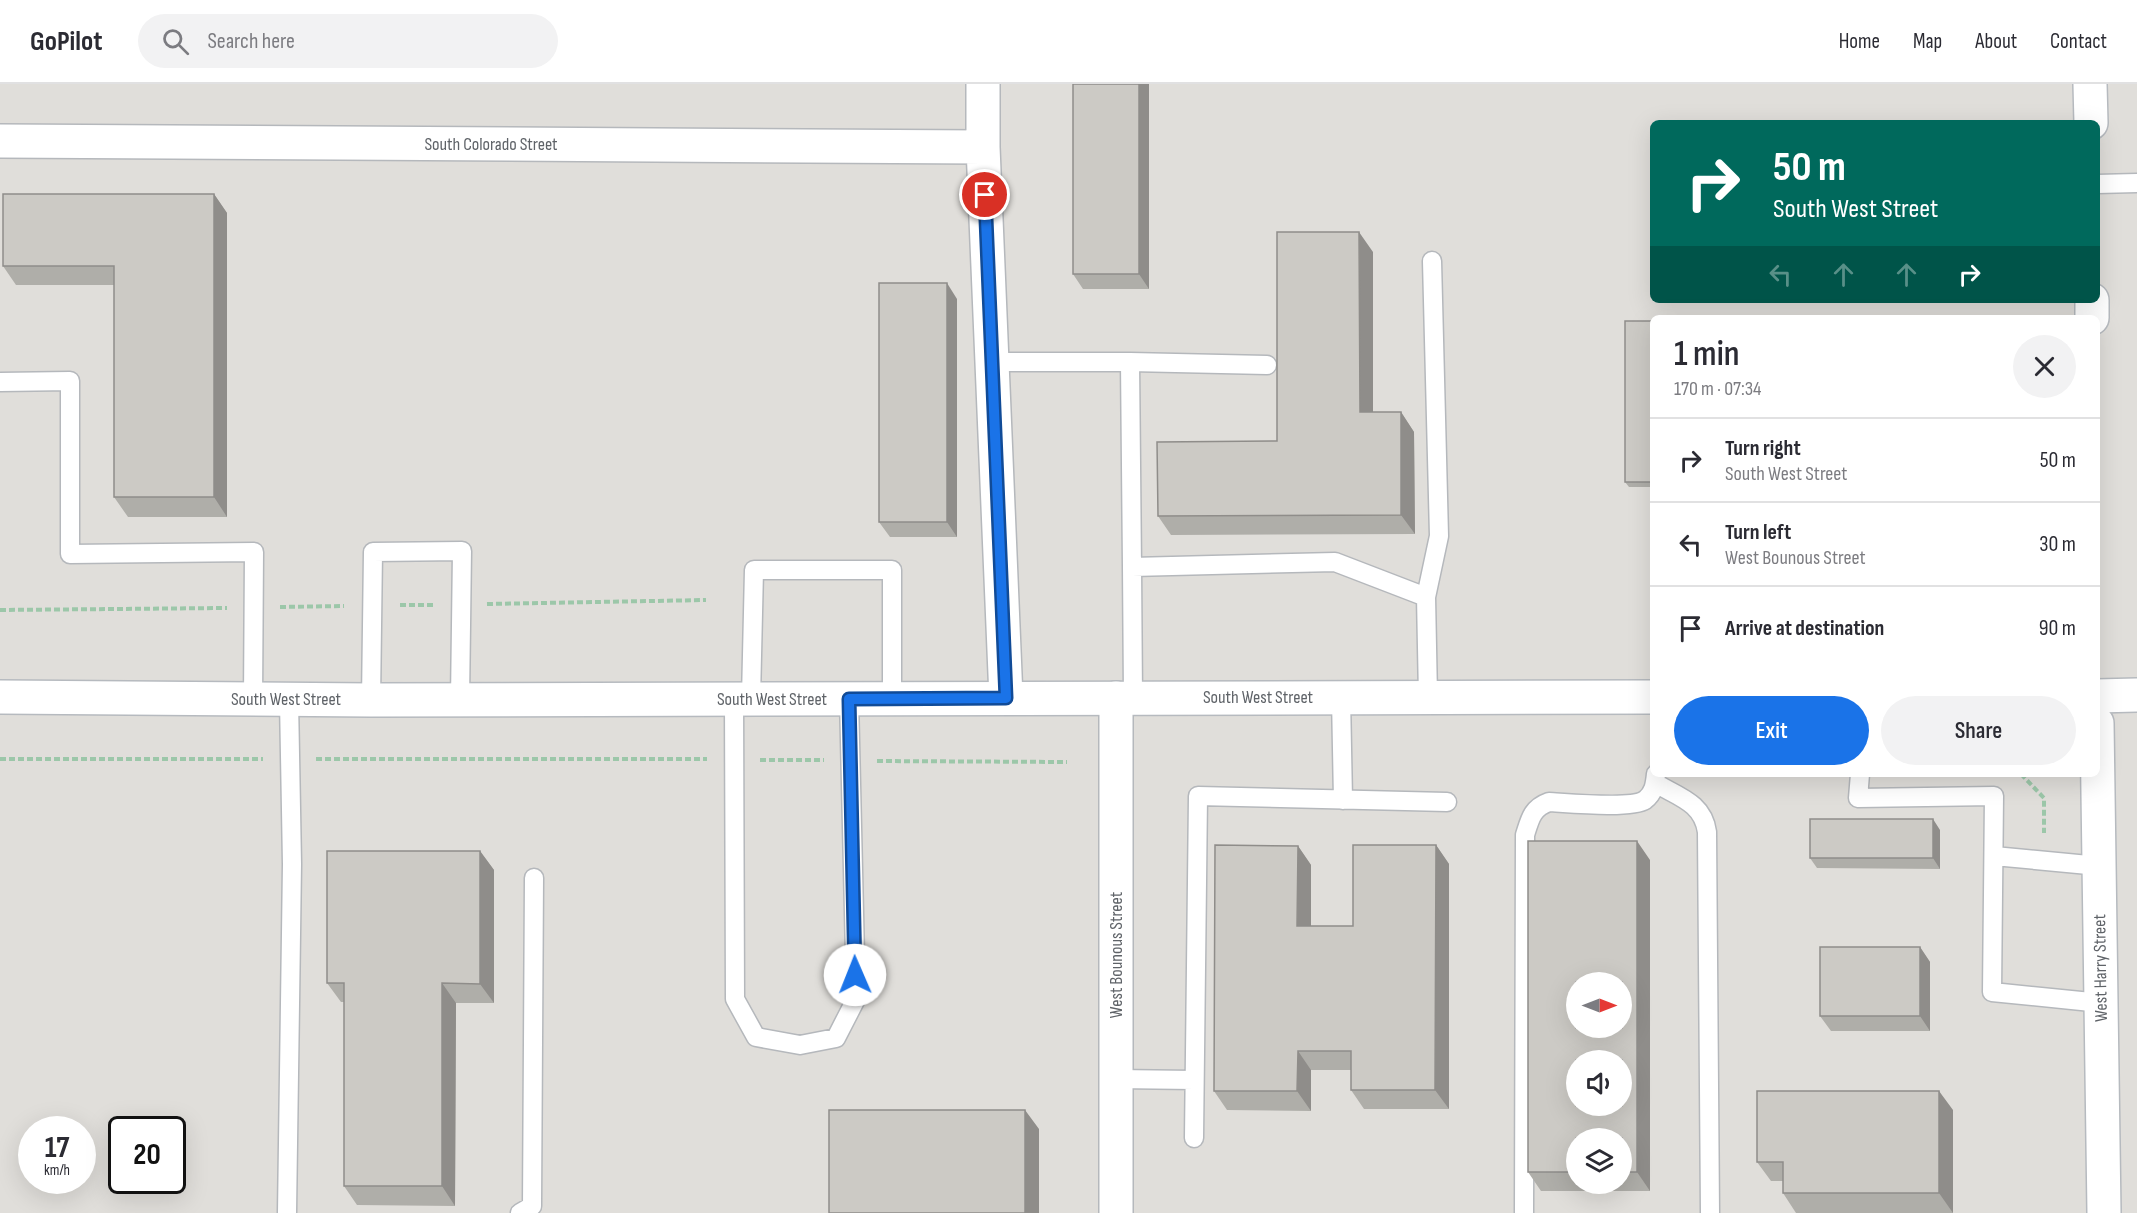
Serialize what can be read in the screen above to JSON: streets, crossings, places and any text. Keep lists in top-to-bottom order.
{
  "streets": {
    "street": [
      "South Colorado Street",
      "South West Street",
      "West Bounous Street",
      "West Harry Street"
    ]
  },
  "crossings": [
    ["South West Street", "West Bounous Street"]
  ],
  "north": "right",
  "page": {
    "header": "GoPilot",
    "search": "Search here",
    "nav": [
      "Home",
      "Map",
      "About",
      "Contact"
    ],
    "turn": ["50 m", "South West Street"],
    "heading": ["1 min", "170 m · 07:34"],
    "list": [
      {
        "name": "Turn right",
        "note": "South West Street",
        "value": "50 m"
      },
      {
        "name": "Turn left",
        "note": "West Bounous Street",
        "value": "30 m"
      },
      {
        "name": "Arrive at destination",
        "value": "90 m"
      }
    ],
    "buttons": ["Exit", "Share"],
    "speed": "17 km/h",
    "limit": "20"
  }
}
